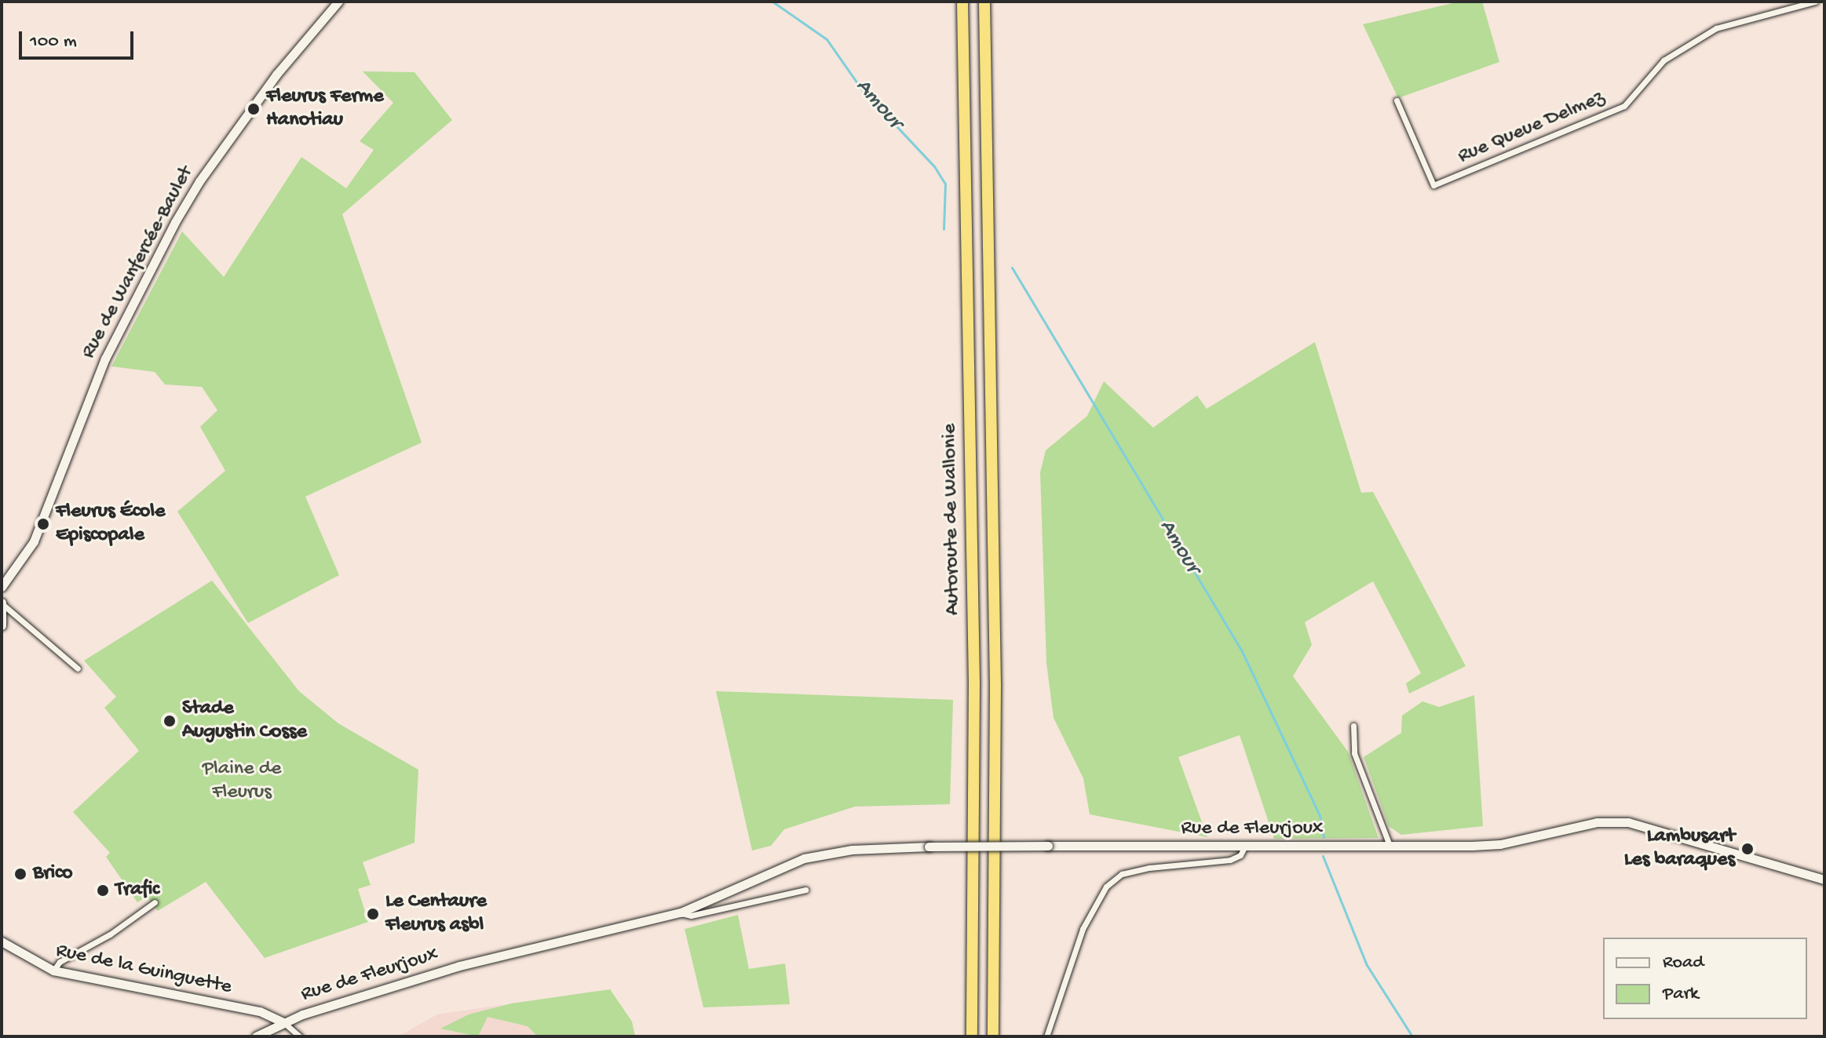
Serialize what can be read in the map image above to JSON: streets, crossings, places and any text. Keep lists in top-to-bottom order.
{
  "streets": {
    "highway": ["Autoroute de Wallonie"],
    "street": [
      "Rue Queue Delmez",
      "Rue de Wanfercée-Baulet",
      "Rue de Fleurjoux",
      "Rue de la Guinguette"
    ]
  },
  "crossings": [
    ["Rue de Fleurjoux", "Rue de la Guinguette"]
  ],
  "water": ["Amour"],
  "parks": ["Plaine de Fleurus"],
  "places": [
    "Fleurus Ferme Hanotiau",
    "Fleurus École Episcopale",
    "Stade Augustin Cosse",
    "Lambusart Les baraques",
    "Brico",
    "Trafic",
    "Le Centaure Fleurus asbl"
  ],
  "legend": ["Road", "Park"],
  "scale_bar": "100 m"
}
